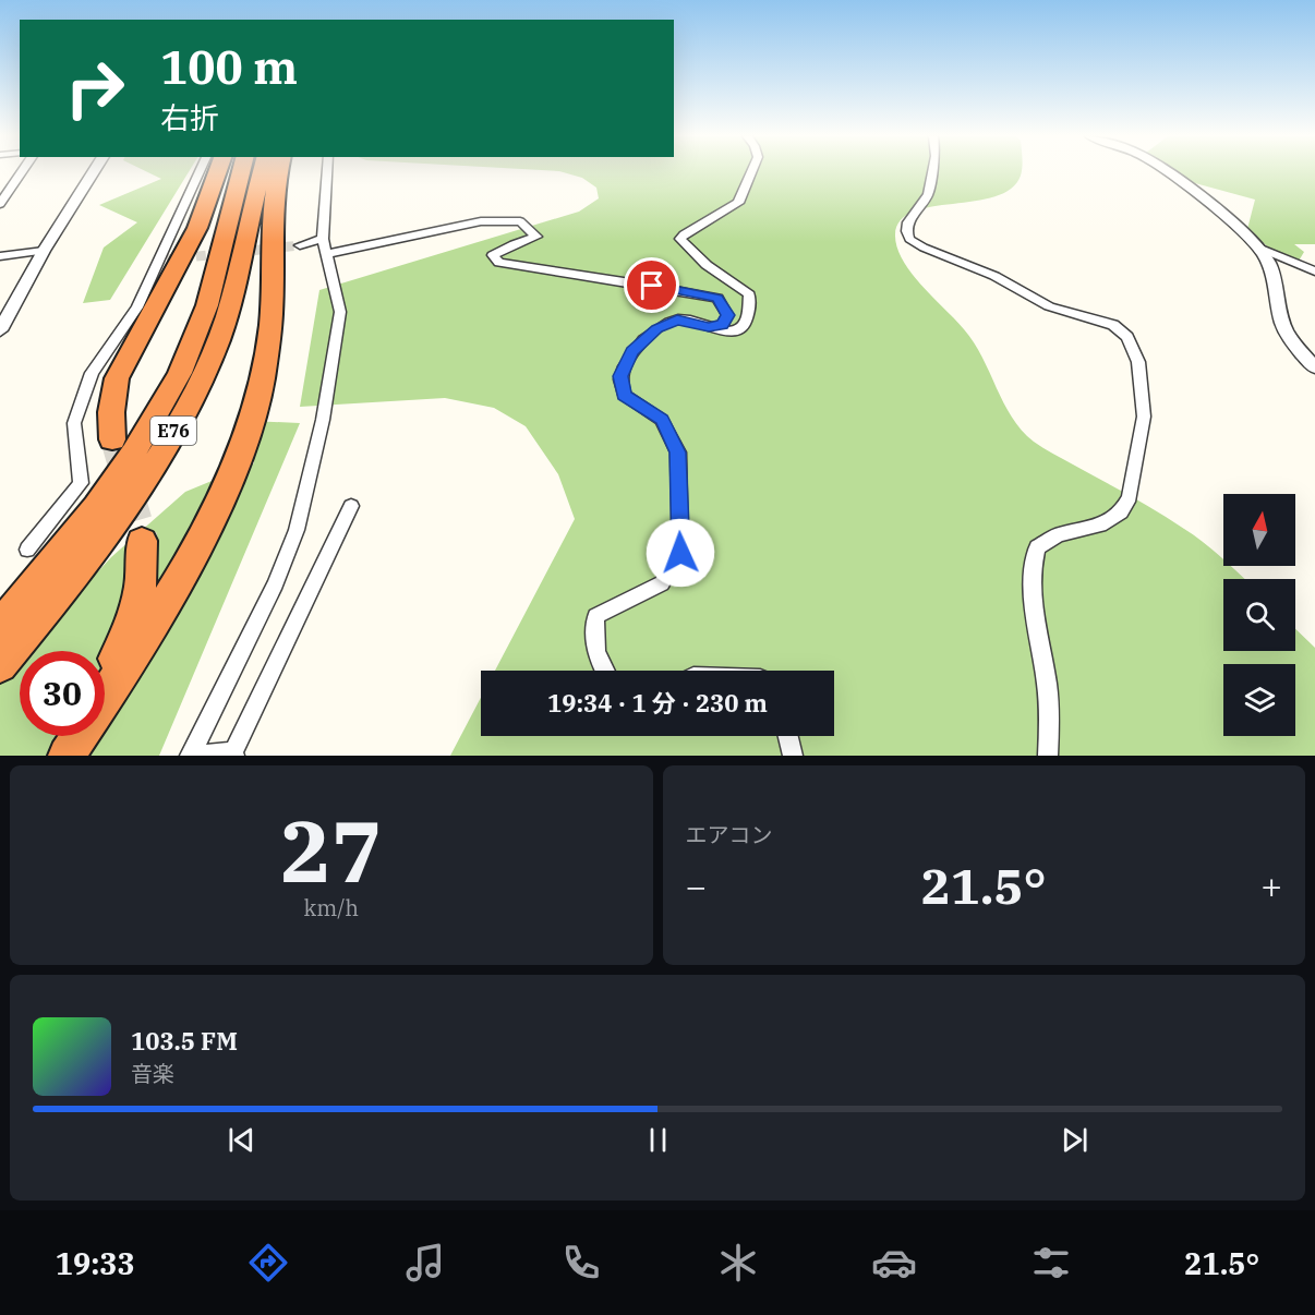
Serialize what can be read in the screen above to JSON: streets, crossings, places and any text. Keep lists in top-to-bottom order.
{
  "streets": {
    "highway": ["E76"]
  },
  "north": "top",
  "page": {
    "turn": ["100 m", "右折"],
    "limit": "30",
    "trip": "19:34 · 1 分 · 230 m",
    "tile": [
      ["27", "km/h"],
      "エアコン"
    ],
    "heat": ["−", "21.5°", "+"],
    "song": ["103.5 FM", "音楽"],
    "tabs": ["19:33", "21.5°"]
  }
}
